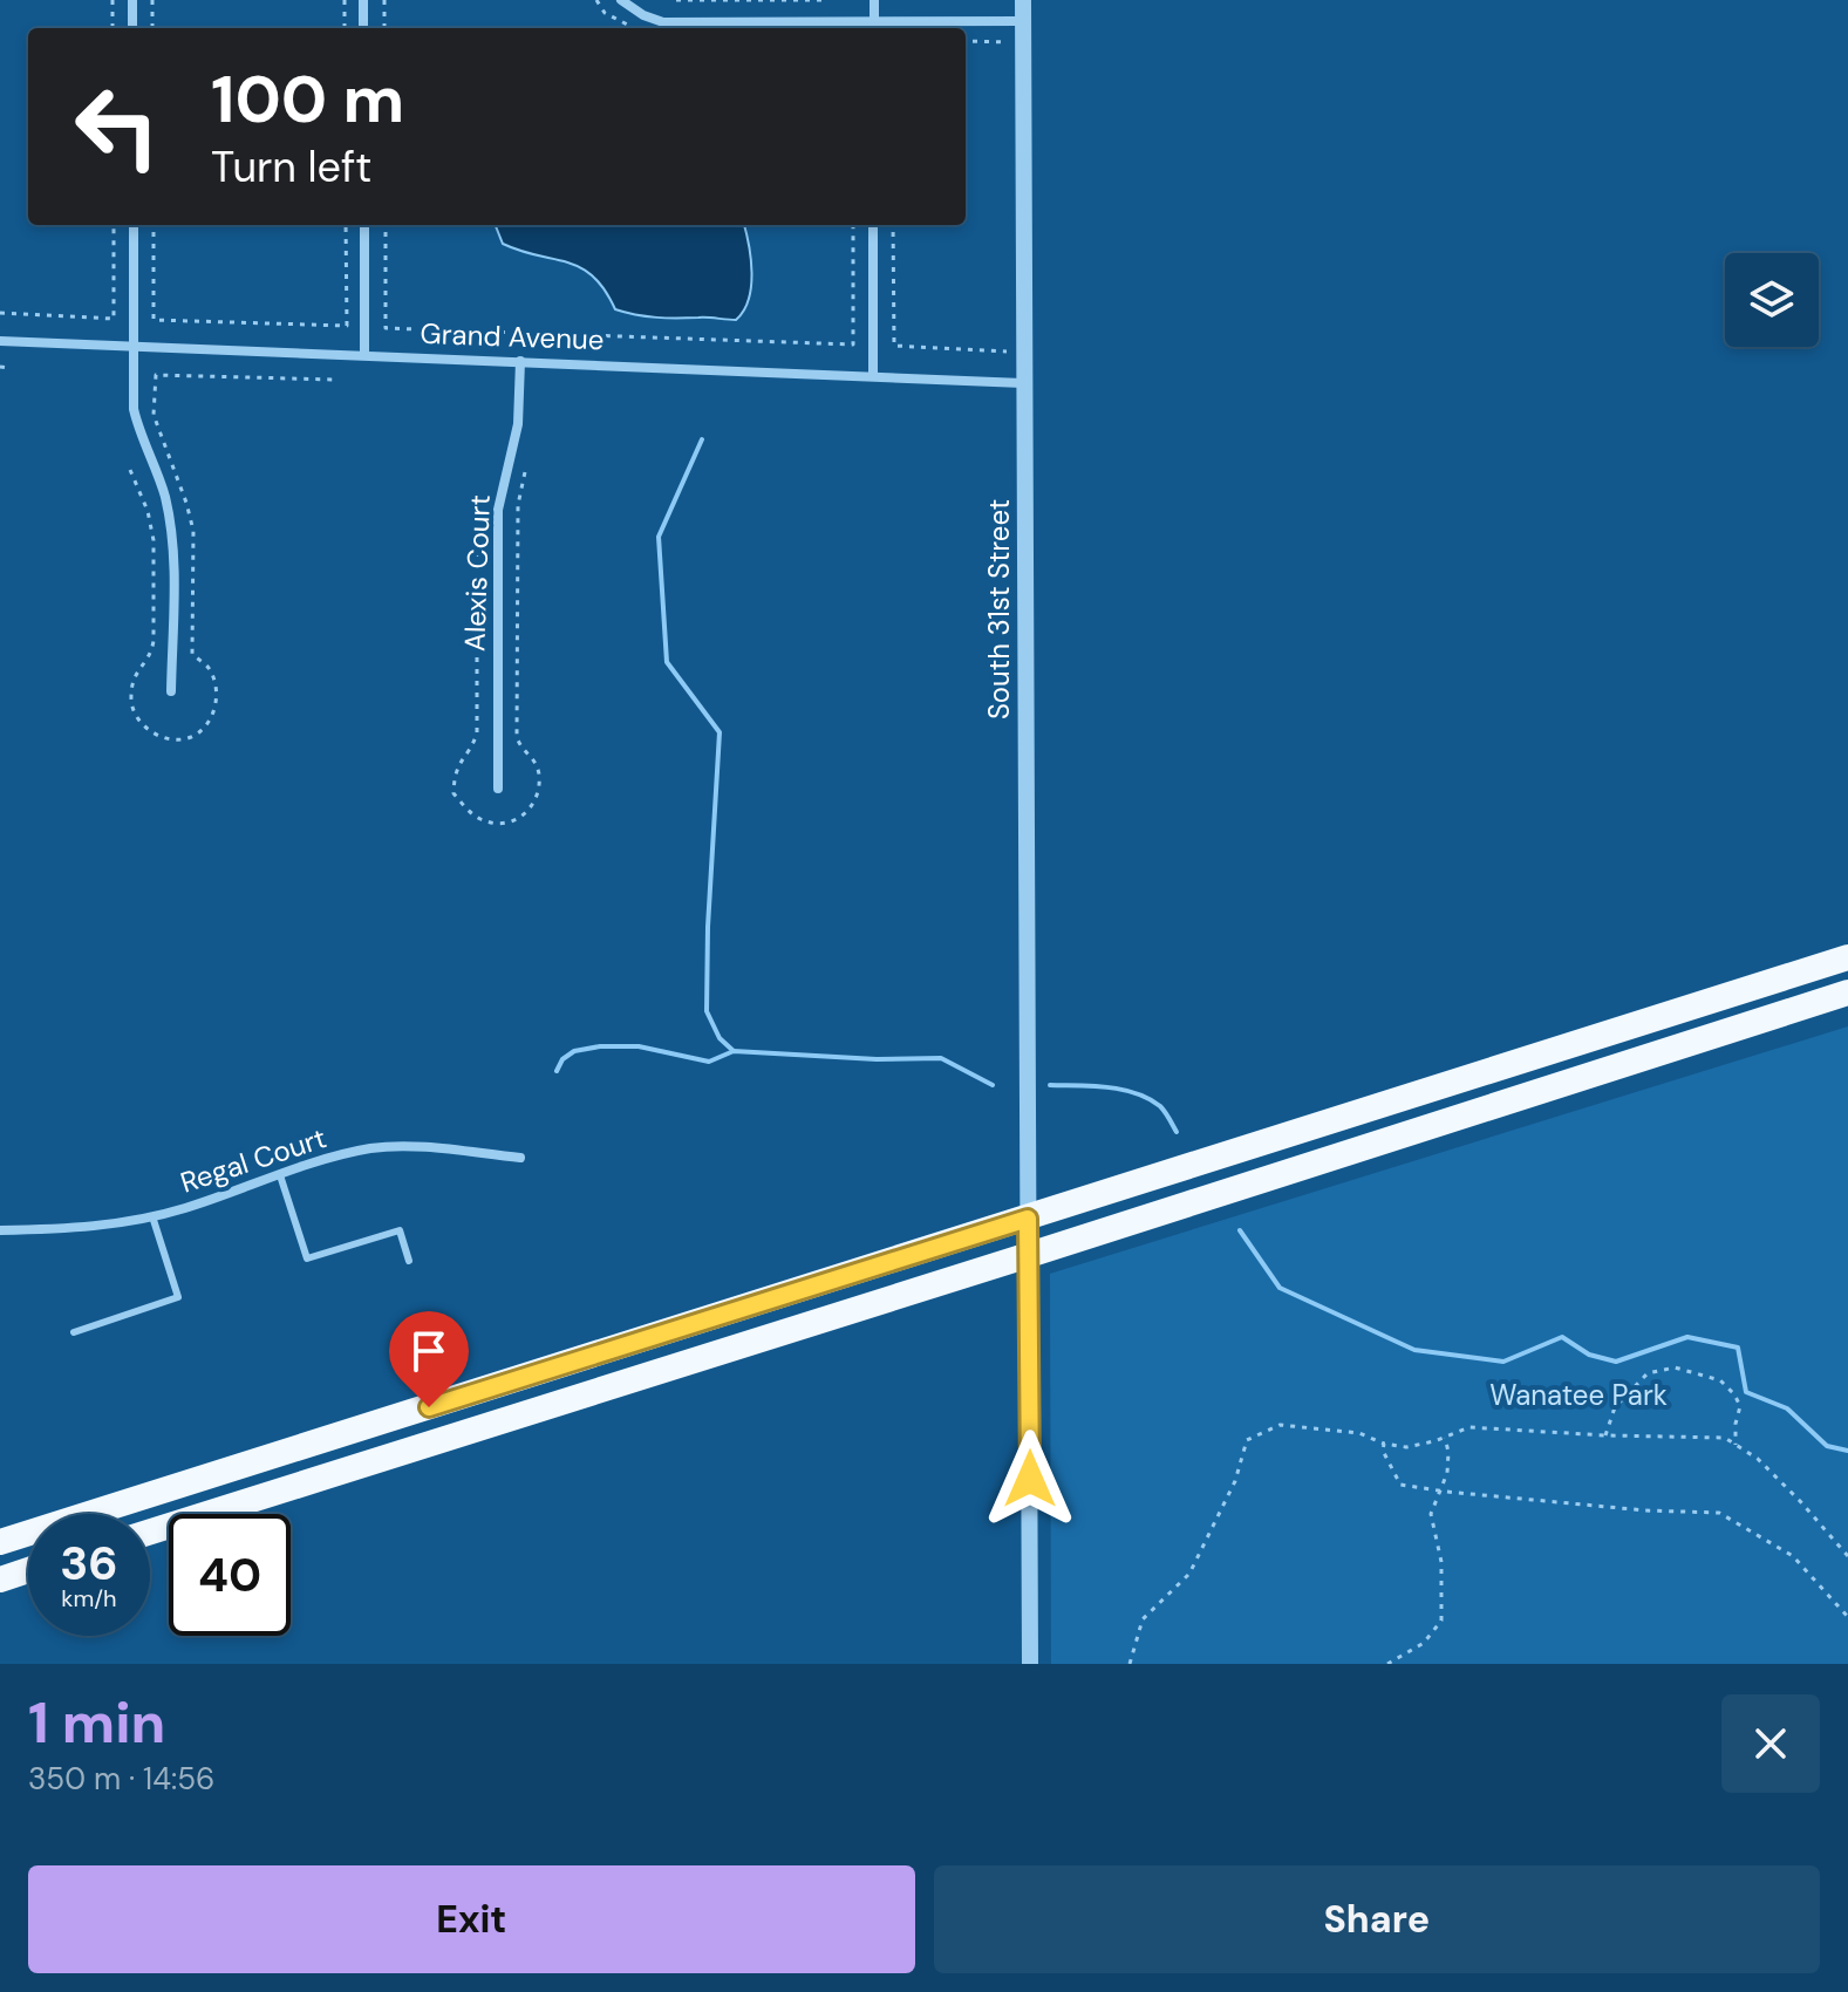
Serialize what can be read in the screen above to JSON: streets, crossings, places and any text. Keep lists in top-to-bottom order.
{
  "streets": {
    "street": [
      "Grand Avenue",
      "Alexis Court",
      "South 31st Street",
      "Regal Court"
    ]
  },
  "crossings": [
    ["Grand Avenue", "Alexis Court"],
    ["Grand Avenue", "South 31st Street"]
  ],
  "parks": ["Wanatee Park"],
  "page": {
    "turn": ["100 m", "Turn left"],
    "speed": "36 km/h",
    "limit": "40",
    "heading": ["1 min", "350 m · 14:56"],
    "buttons": ["Exit", "Share"]
  }
}
